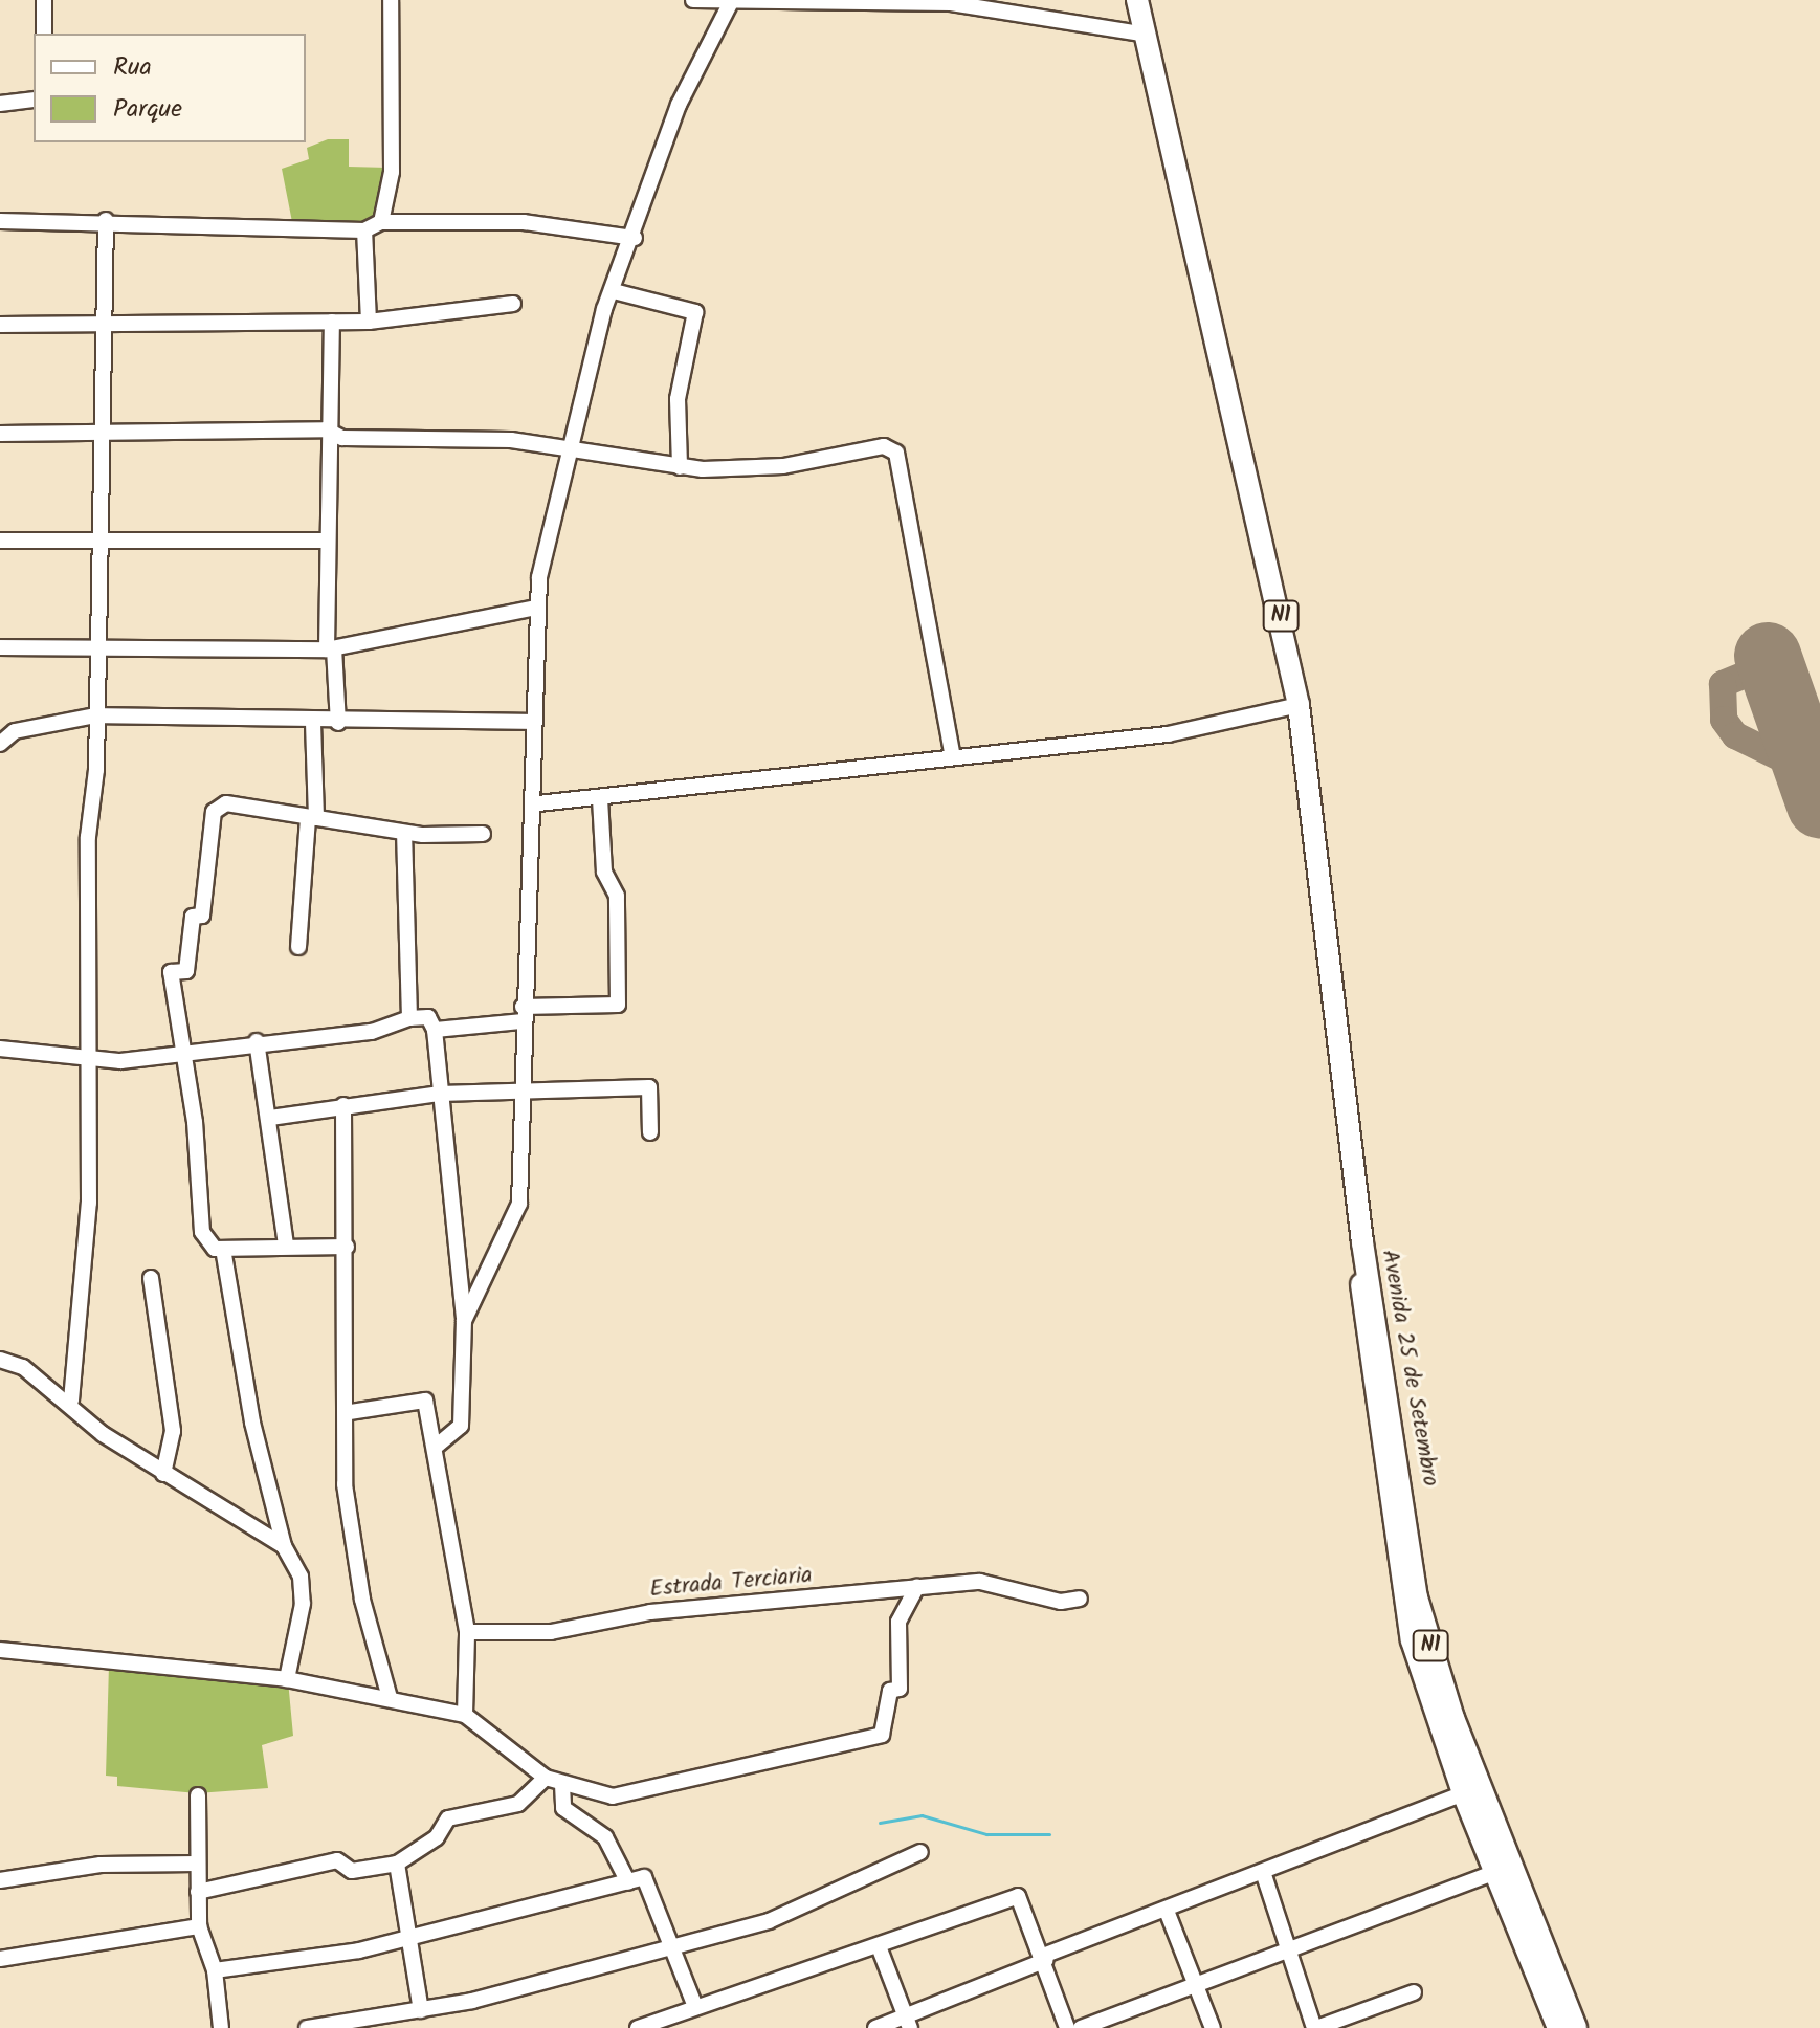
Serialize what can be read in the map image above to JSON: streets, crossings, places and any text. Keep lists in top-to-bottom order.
{
  "streets": {
    "highway": ["N1", "Avenida 25 de Setembro"],
    "street": ["Estrada Terciaria"]
  },
  "crossings": [
    ["N1", "Avenida 25 de Setembro"]
  ],
  "legend": ["Rua", "Parque"]
}
